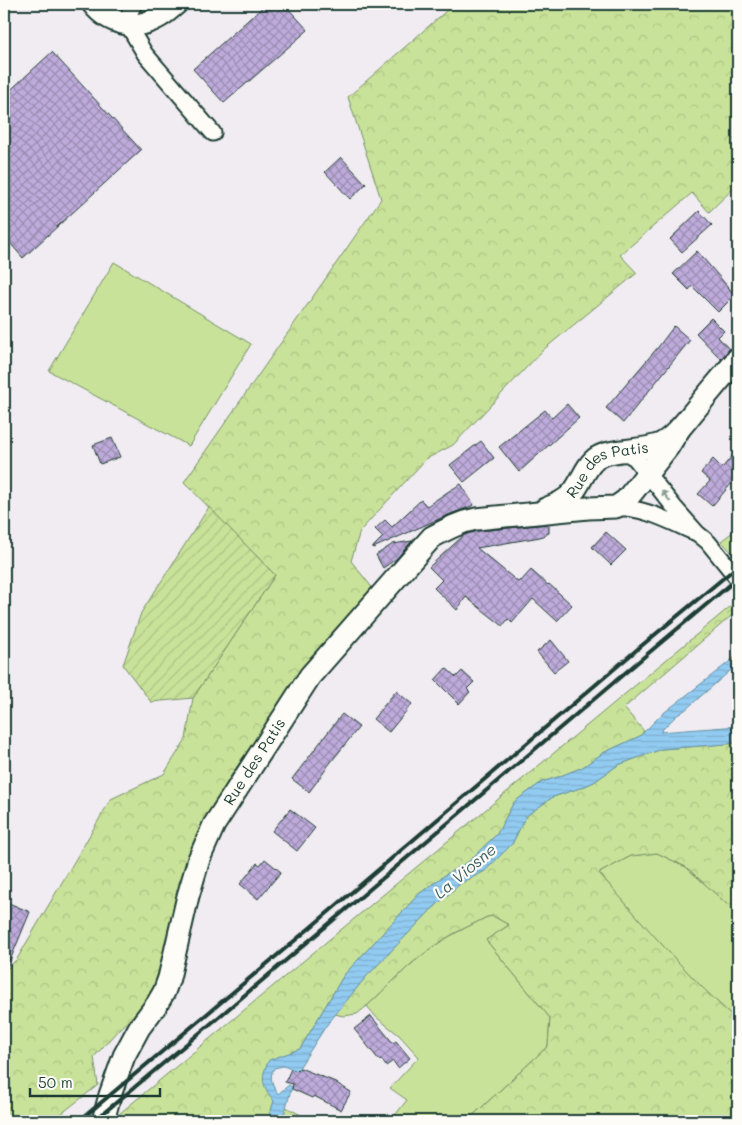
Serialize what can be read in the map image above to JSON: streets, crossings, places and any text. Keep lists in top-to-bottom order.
{
  "streets": {
    "main road": ["Rue des Patis"]
  },
  "water": ["La Viosne"],
  "scale_bar": "50 m"
}
